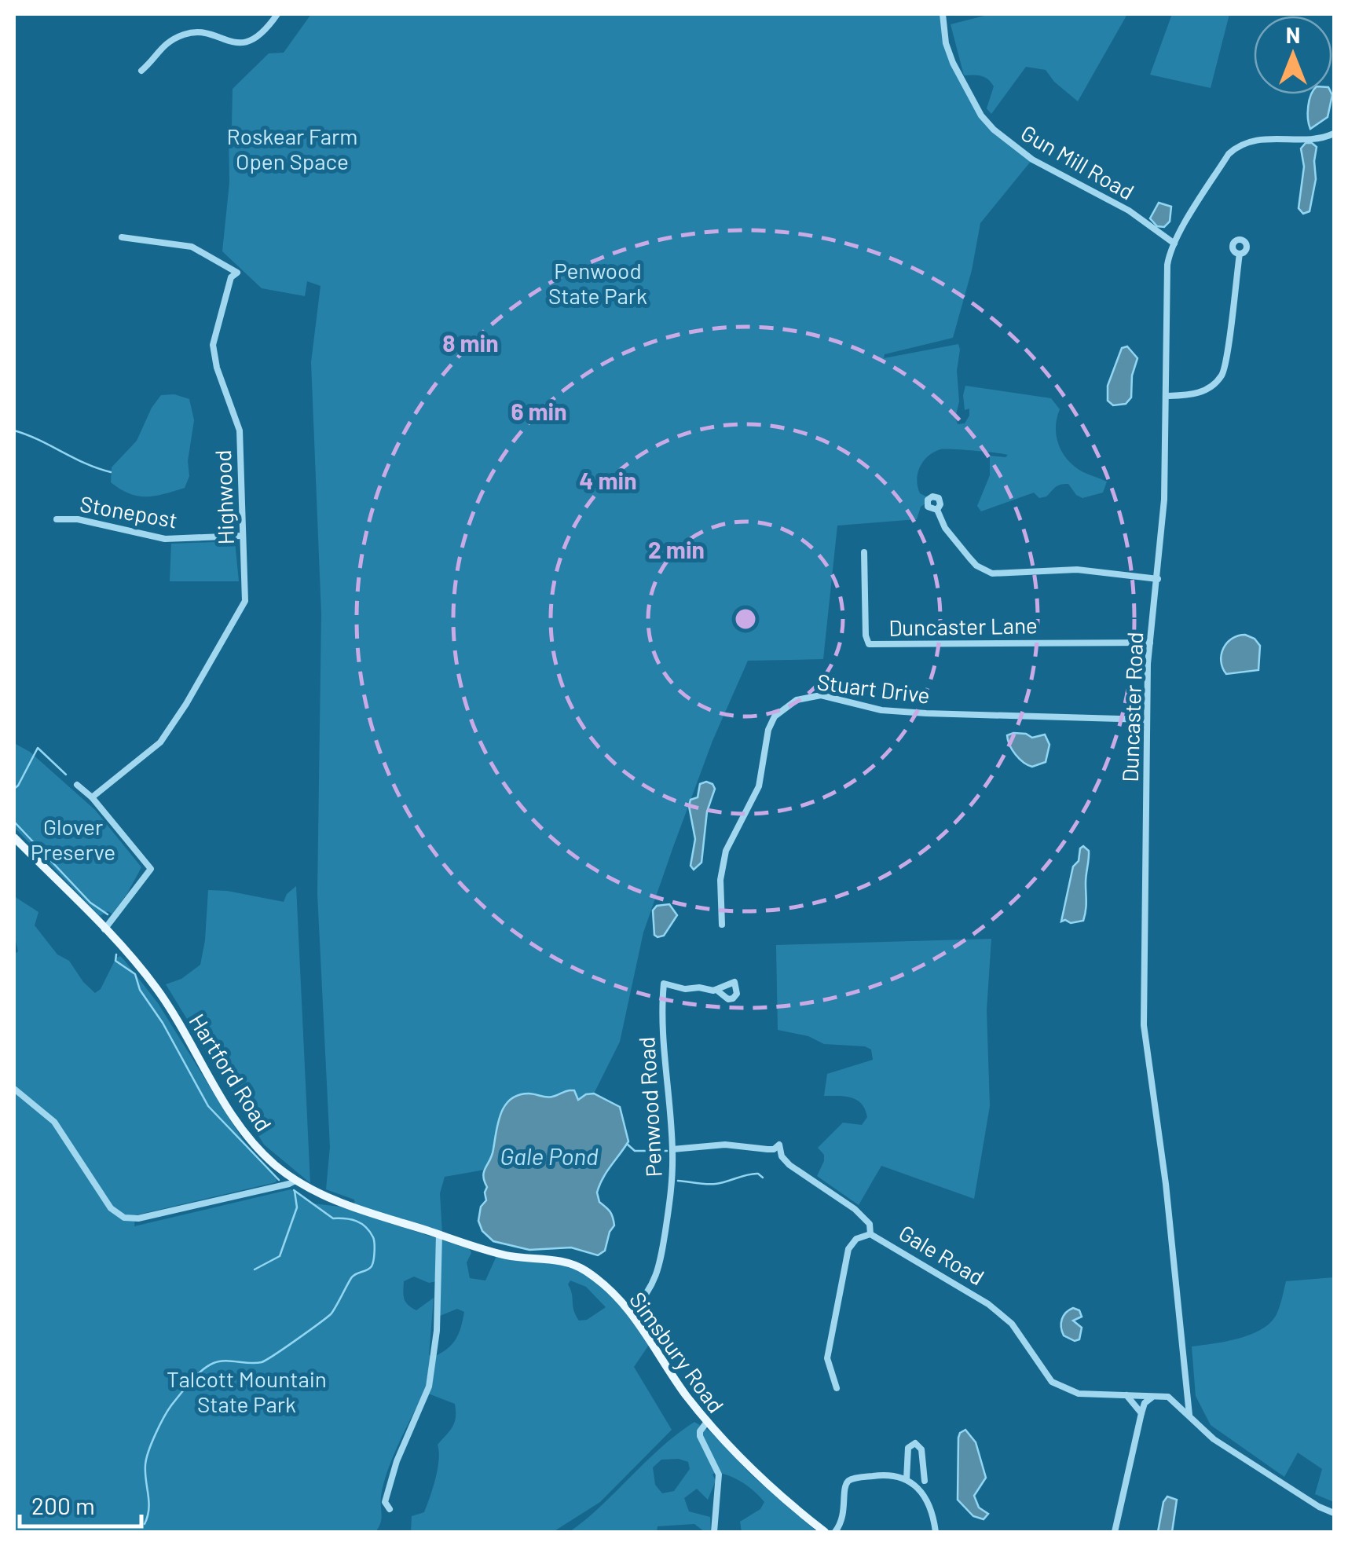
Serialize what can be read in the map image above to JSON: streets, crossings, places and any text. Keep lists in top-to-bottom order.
{
  "streets": {
    "main road": ["Hartford Road", "Simsbury Road"],
    "street": [
      "Gun Mill Road",
      "Highwood",
      "Stonepost",
      "Duncaster Lane",
      "Stuart Drive",
      "Duncaster Road",
      "Penwood Road",
      "Gale Road"
    ]
  },
  "crossings": [
    ["Gun Mill Road", "Duncaster Road"],
    ["Highwood", "Stonepost"],
    ["Duncaster Lane", "Duncaster Road"],
    ["Stuart Drive", "Duncaster Road"],
    ["Hartford Road", "Simsbury Road"],
    ["Penwood Road", "Simsbury Road"]
  ],
  "water": ["Gale Pond"],
  "parks": [
    "Roskear Farm Open Space",
    "Penwood State Park",
    "Glover Preserve",
    "Talcott Mountain State Park"
  ],
  "scale_bar": "200 m",
  "north": "top",
  "rings": [
    "8 min",
    "6 min",
    "4 min",
    "2 min"
  ]
}
